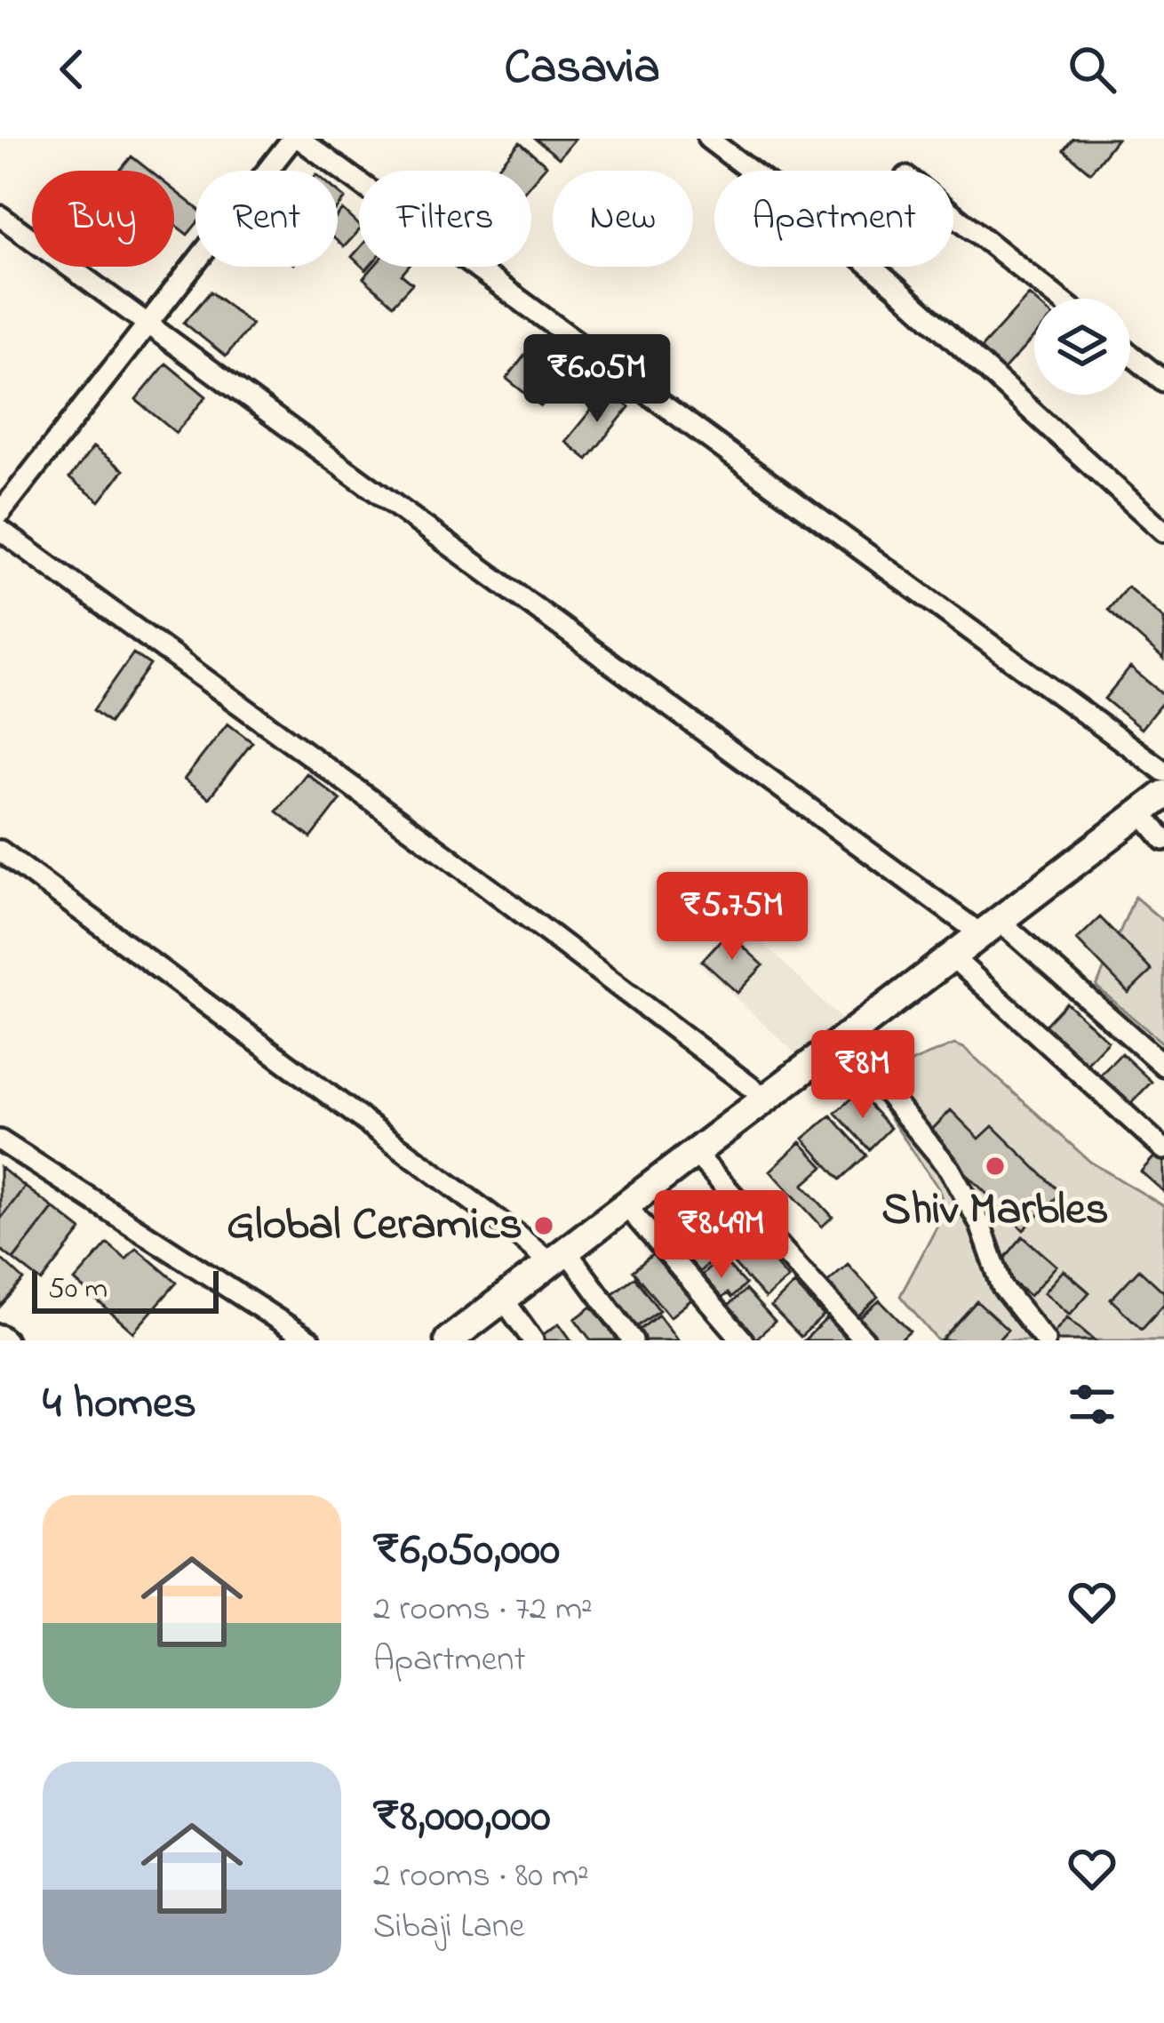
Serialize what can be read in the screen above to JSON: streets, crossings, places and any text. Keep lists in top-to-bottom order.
{
  "places": ["Shiv Marbles", "Global Ceramics"],
  "scale_bar": "50 m",
  "page": {
    "header": "Casavia",
    "chip": [
      "Buy",
      "Rent",
      "Filters",
      "New",
      "Apartment"
    ],
    "price": [
      "₹6.05M",
      "₹5.75M",
      "₹8M",
      "₹8.49M"
    ],
    "scale": "50 m",
    "heading": "4 homes",
    "list": [
      {
        "name": "₹6,050,000",
        "note": "2 rooms · 72 m² · Apartment"
      },
      {
        "name": "₹8,000,000",
        "note": "2 rooms · 80 m² · Sibaji Lane"
      }
    ]
  }
}
